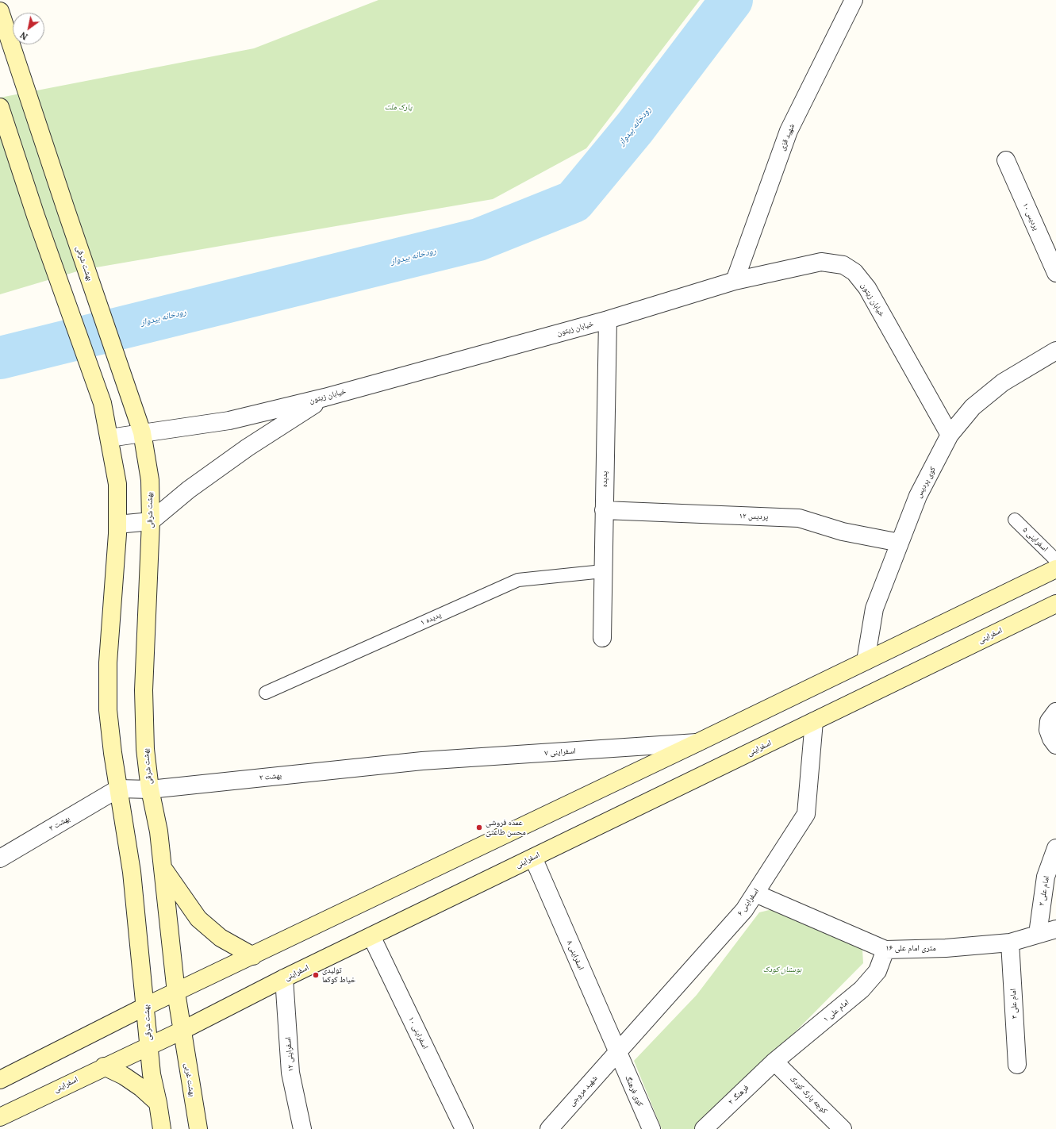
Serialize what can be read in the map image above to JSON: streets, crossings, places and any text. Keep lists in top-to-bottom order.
{
  "streets": {
    "street": [
      "شهید قزی",
      "پردیس ۱۰",
      "بهشت شرقی",
      "خیابان زیتون",
      "پدیده",
      "کوی پردیس",
      "پردیس ۱۲",
      "اسفراینی",
      "اسفراینی ۷",
      "بهشت ۲",
      "بهشت ۳",
      "امام علی ۲",
      "اسفراینی ۶",
      "۱۶ متری امام علی",
      "اسفراینی ۸",
      "امام علی ۳",
      "امام علی ۱",
      "اسفراینی ۱۰",
      "اسفراینی ۱۲",
      "بهشت غربی",
      "شهید مروجی",
      "کوی فرهنگ",
      "فرهنگ ۲",
      "کوچه پارک کودک"
    ],
    "lane": ["اسفراینی ۵", "پدیده ۱"]
  },
  "crossings": [
    ["شهید قزی", "خیابان زیتون"],
    ["بهشت شرقی", "خیابان زیتون"],
    ["بهشت شرقی", "اسفراینی"],
    ["بهشت شرقی", "بهشت ۲"],
    ["بهشت شرقی", "بهشت ۳"],
    ["بهشت شرقی", "بهشت غربی"],
    ["خیابان زیتون", "پدیده"],
    ["خیابان زیتون", "کوی پردیس"],
    ["پدیده", "پردیس ۱۲"],
    ["پدیده", "پدیده ۱"],
    ["کوی پردیس", "پردیس ۱۲"],
    ["اسفراینی", "اسفراینی ۶"],
    ["اسفراینی", "اسفراینی ۸"],
    ["اسفراینی", "اسفراینی ۱۰"],
    ["اسفراینی", "اسفراینی ۱۲"],
    ["اسفراینی", "بهشت غربی"],
    ["اسفراینی ۷", "بهشت ۲"],
    ["بهشت ۲", "بهشت ۳"],
    ["امام علی ۲", "۱۶ متری امام علی"],
    ["اسفراینی ۶", "۱۶ متری امام علی"],
    ["اسفراینی ۶", "اسفراینی ۸"],
    ["اسفراینی ۶", "شهید مروجی"],
    ["اسفراینی ۶", "کوی فرهنگ"],
    ["۱۶ متری امام علی", "امام علی ۳"],
    ["۱۶ متری امام علی", "امام علی ۱"],
    ["اسفراینی ۸", "شهید مروجی"],
    ["اسفراینی ۸", "کوی فرهنگ"],
    ["امام علی ۱", "فرهنگ ۲"],
    ["امام علی ۱", "کوچه پارک کودک"],
    ["شهید مروجی", "کوی فرهنگ"],
    ["فرهنگ ۲", "کوچه پارک کودک"]
  ],
  "water": ["رودخانه بیدواز"],
  "parks": ["پارک ملت", "بوستان کودک"],
  "places": ["عمده فروشی محسن طاعتی", "تولیدی خیاط کوکما"],
  "north": "bottom left"
}
